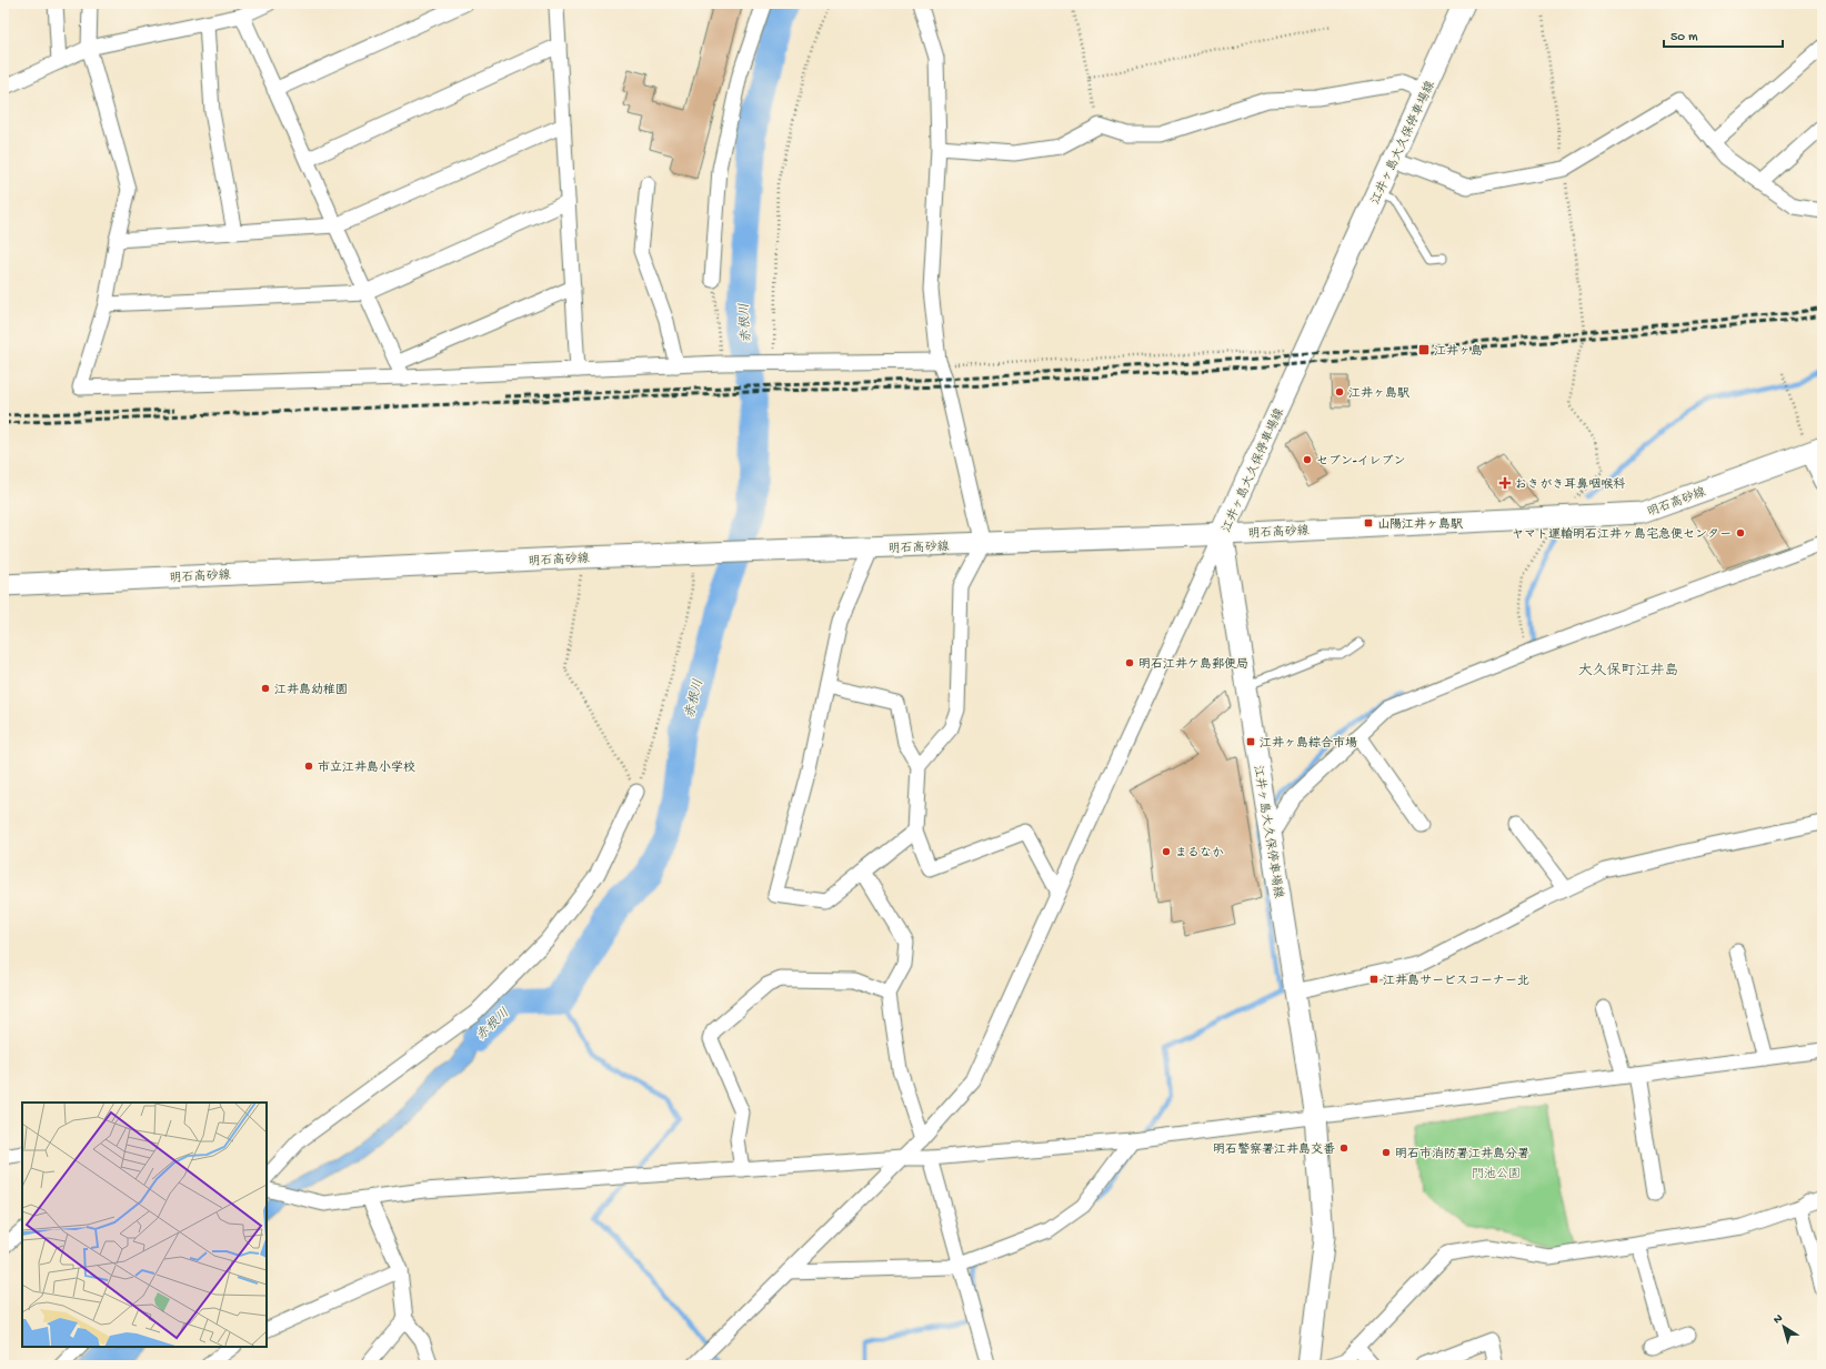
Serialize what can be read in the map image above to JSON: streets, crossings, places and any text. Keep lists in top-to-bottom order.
{
  "streets": {
    "main road": ["江井ヶ島大久保停車場線", "明石高砂線"]
  },
  "crossings": [
    ["江井ヶ島大久保停車場線", "明石高砂線"]
  ],
  "districts": ["大久保町江井島"],
  "water": ["赤根川"],
  "parks": ["門池公園"],
  "places": {
    "transit": [
      "江井ヶ島",
      "山陽江井ヶ島駅",
      "江井ヶ島綜合市場",
      "江井島サービスコーナー北"
    ],
    "other": [
      "江井ヶ島駅",
      "セブン-イレブン",
      "ヤマト運輸明石江井ヶ島宅急便センター",
      "明石江井ケ島郵便局",
      "江井島幼稚園",
      "市立江井島小学校",
      "まるなか",
      "明石警察署江井島交番",
      "明石市消防署江井島分署"
    ],
    "health": ["おきがき耳鼻咽喉科"]
  },
  "scale_bar": "50 m",
  "north": "top left"
}
